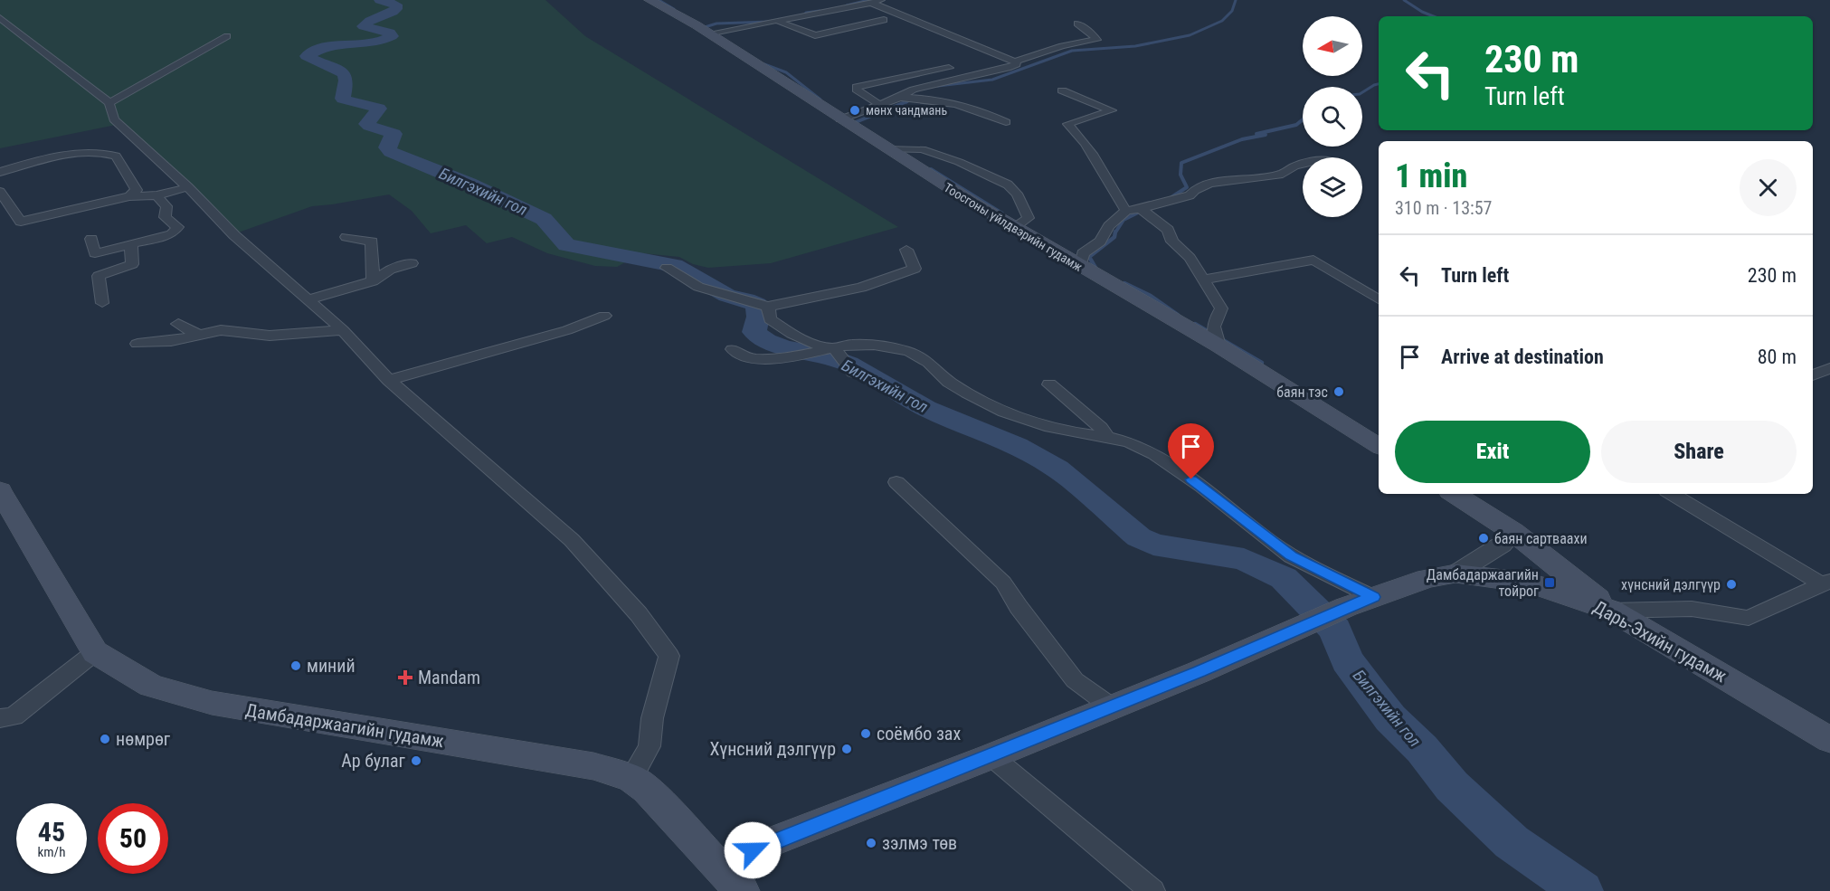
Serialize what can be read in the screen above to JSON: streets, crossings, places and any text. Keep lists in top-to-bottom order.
{
  "streets": {
    "main road": ["Тоосгоны үйлдвэрийн гудамж", "Дарь-Эхийн гудамж", "Дамбадаржаагийн гудамж"]
  },
  "crossings": [
    ["Дарь-Эхийн гудамж", "Дамбадаржаагийн гудамж"]
  ],
  "water": ["Билгэхийн гол"],
  "places": {
    "other": [
      "мөнх чандмань",
      "баян тэс",
      "баян сартваахи",
      "хүнсний дэлгүүр",
      "миний",
      "соёмбо зах",
      "нөмрөг",
      "Хүнсний дэлгүүр",
      "Ар булаг",
      "зэлмэ төв"
    ],
    "transit": ["Дамбадаржаагийн тойрог"],
    "health": ["Mandam"]
  },
  "north": "left",
  "page": {
    "turn": ["230 m", "Turn left"],
    "heading": ["1 min", "310 m · 13:57"],
    "list": [
      {
        "name": "Turn left",
        "value": "230 m"
      },
      {
        "name": "Arrive at destination",
        "value": "80 m"
      }
    ],
    "buttons": ["Exit", "Share"],
    "speed": "45 km/h",
    "limit": "50"
  }
}
